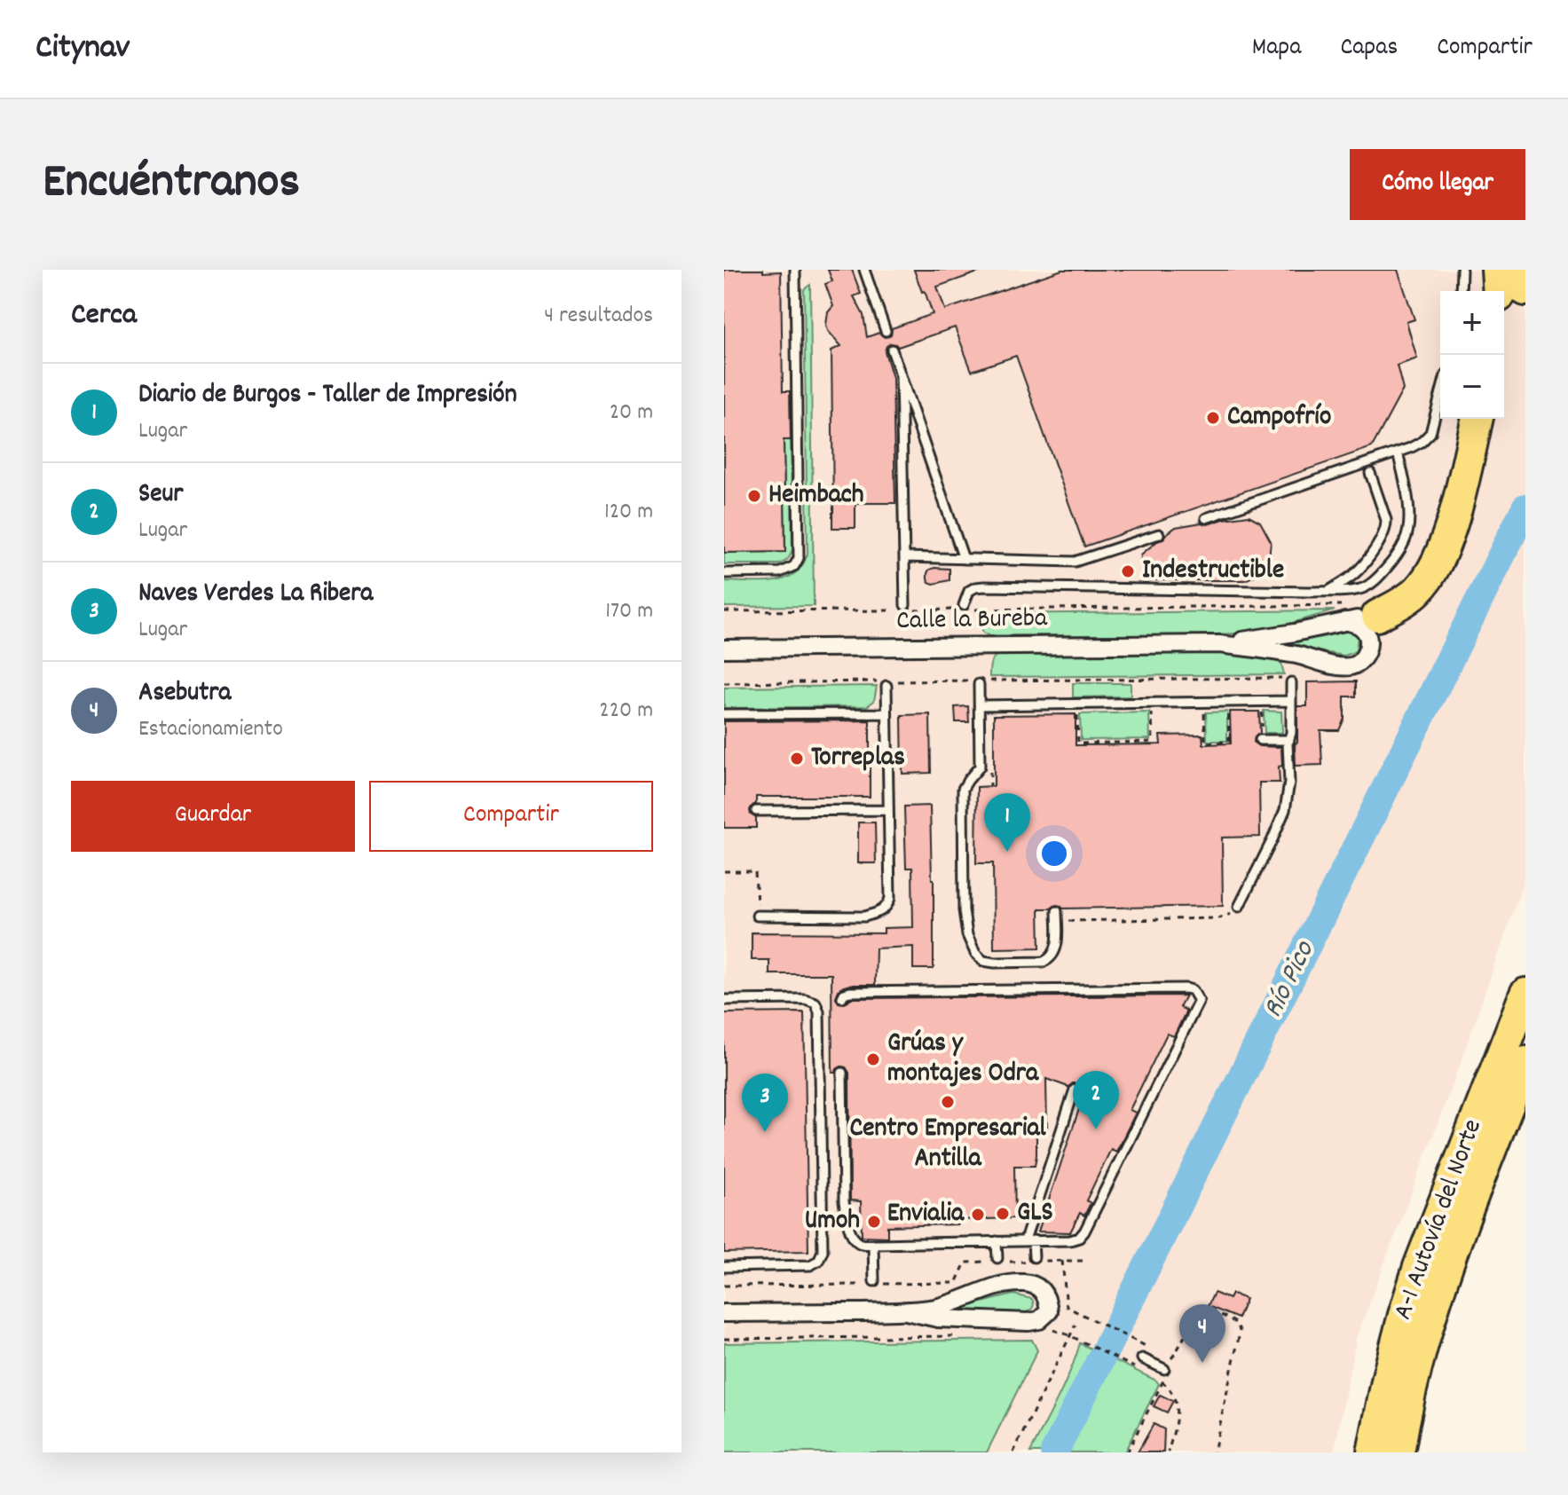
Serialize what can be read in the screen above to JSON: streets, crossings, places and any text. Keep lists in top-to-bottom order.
{
  "streets": {
    "highway": ["A-1 Autovía del Norte"],
    "street": ["Calle la Bureba"]
  },
  "water": ["Río Pico"],
  "places": [
    "Campofrío",
    "Heimbach",
    "Indestructible",
    "Torreplas",
    "Grúas y montajes Odra",
    "Centro Empresarial Antilla",
    "GLS",
    "Envialia",
    "Umoh"
  ],
  "page": {
    "header": "Citynav",
    "nav": ["Mapa", "Capas", "Compartir"],
    "title": "Encuéntranos",
    "buttons": [
      "Cómo llegar",
      ["Guardar", "Compartir"]
    ],
    "heading": ["Cerca", "4 resultados"],
    "map_buttons": ["+", "−"],
    "list": [
      {
        "mark": "1",
        "name": "Diario de Burgos - Taller de Impresión",
        "note": "Lugar",
        "value": "20 m"
      },
      {
        "mark": "2",
        "name": "Seur",
        "note": "Lugar",
        "value": "120 m"
      },
      {
        "mark": "3",
        "name": "Naves Verdes La Ribera",
        "note": "Lugar",
        "value": "170 m"
      },
      {
        "mark": "4",
        "name": "Asebutra",
        "note": "Estacionamiento",
        "value": "220 m"
      }
    ],
    "pins": [
      "1",
      "2",
      "3",
      "4"
    ]
  }
}
